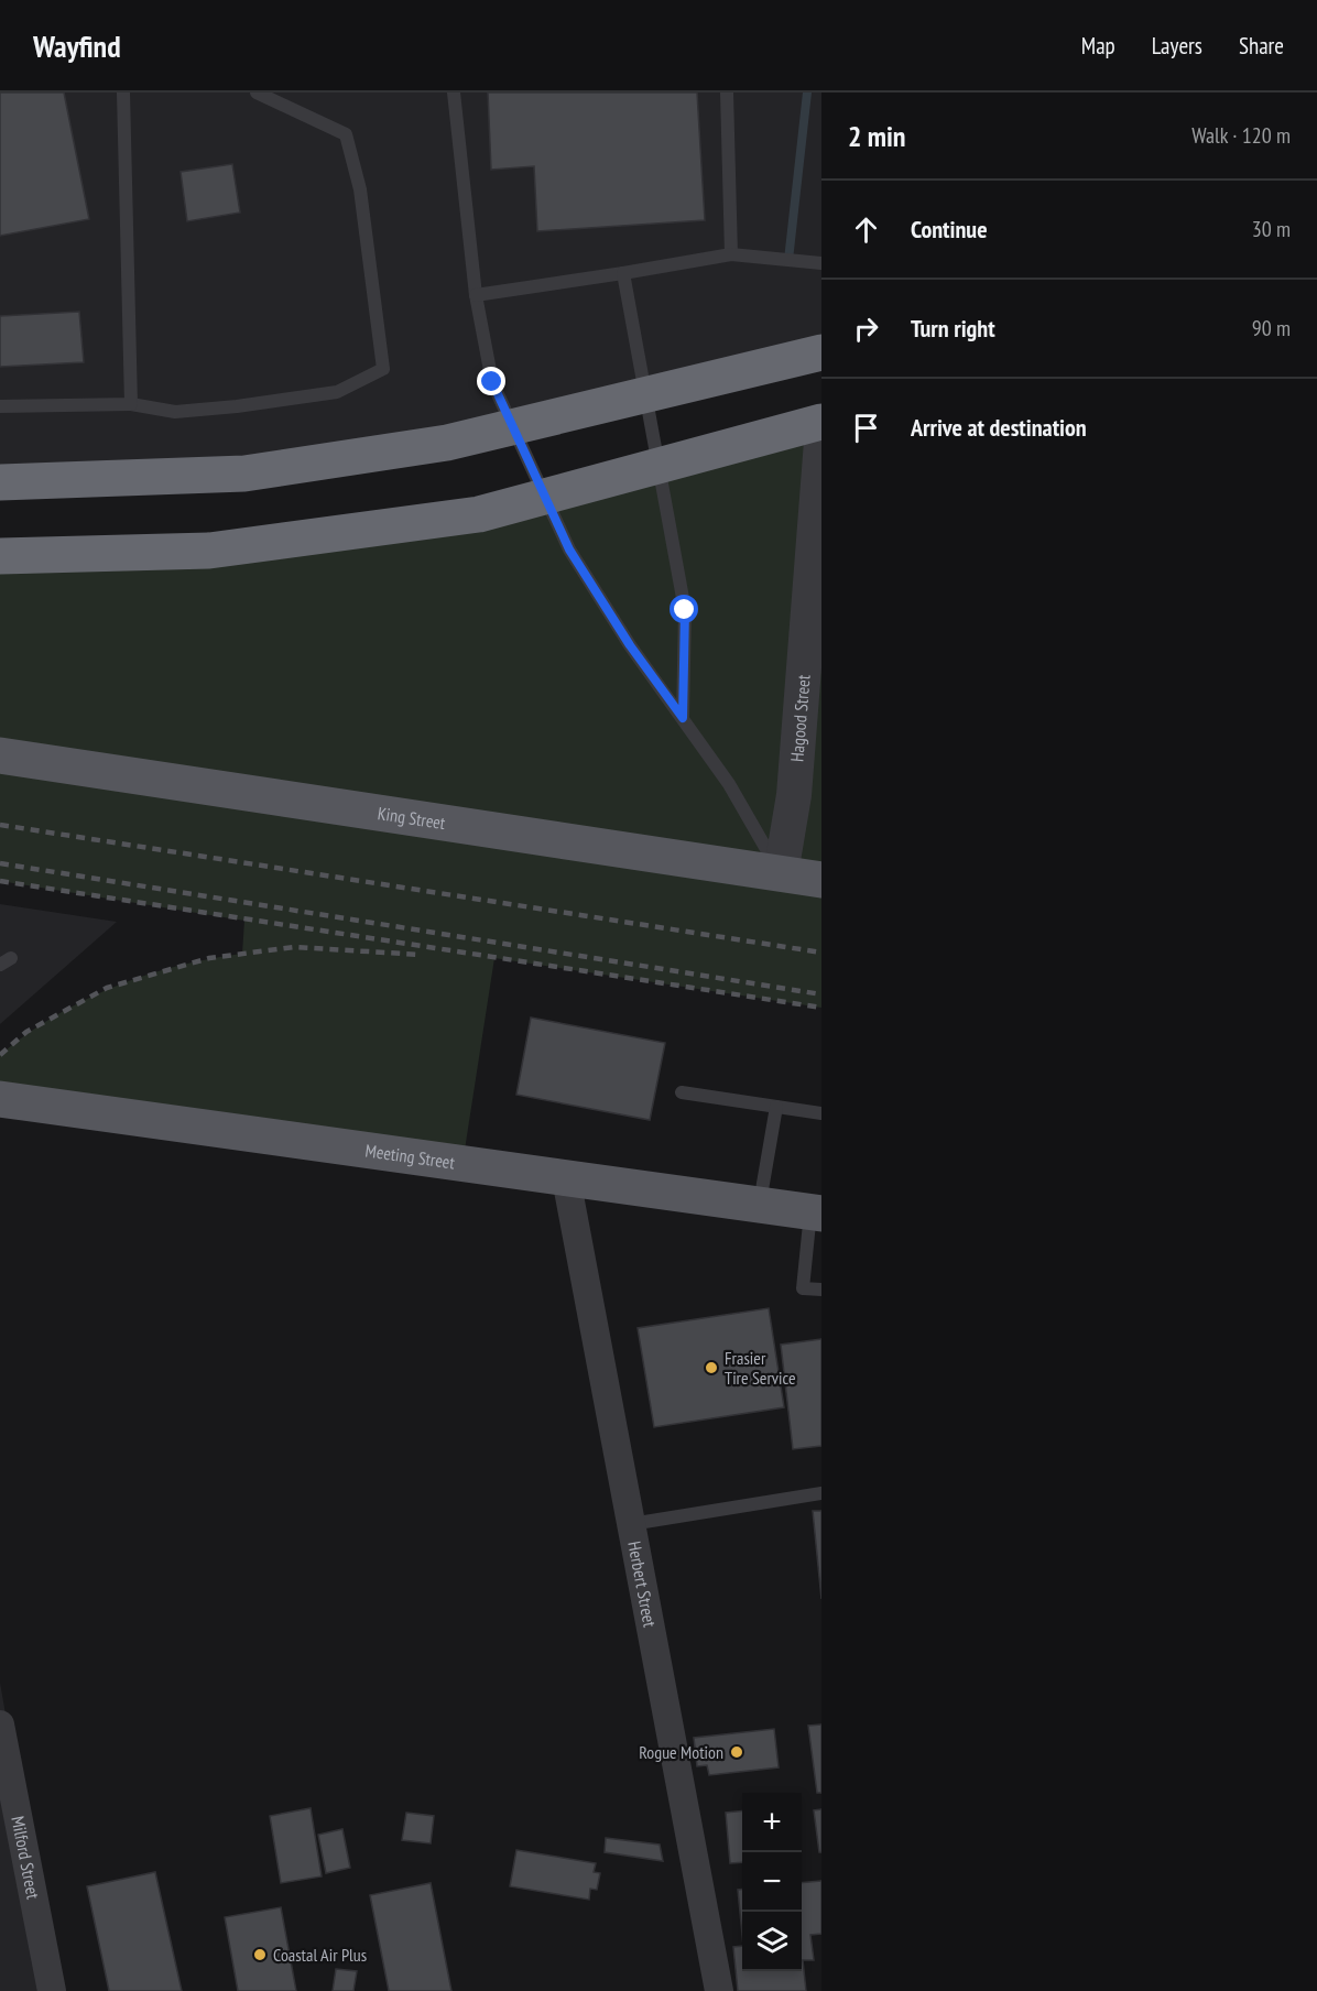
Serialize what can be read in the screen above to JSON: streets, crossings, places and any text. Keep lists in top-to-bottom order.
{
  "streets": {
    "main road": ["King Street", "Meeting Street"],
    "street": ["Hagood Street", "Herbert Street", "Milford Street"]
  },
  "crossings": [
    ["Hagood Street", "King Street"],
    ["Meeting Street", "Herbert Street"]
  ],
  "places": ["Frasier Tire Service", "Rogue Motion", "Coastal Air Plus"],
  "page": {
    "header": "Wayfind",
    "nav": ["Map", "Layers", "Share"],
    "heading": ["2 min", "Walk · 120 m"],
    "list": [
      ["Continue", "30 m"],
      ["Turn right", "90 m"],
      "Arrive at destination"
    ],
    "map_buttons": ["+", "−"]
  }
}
